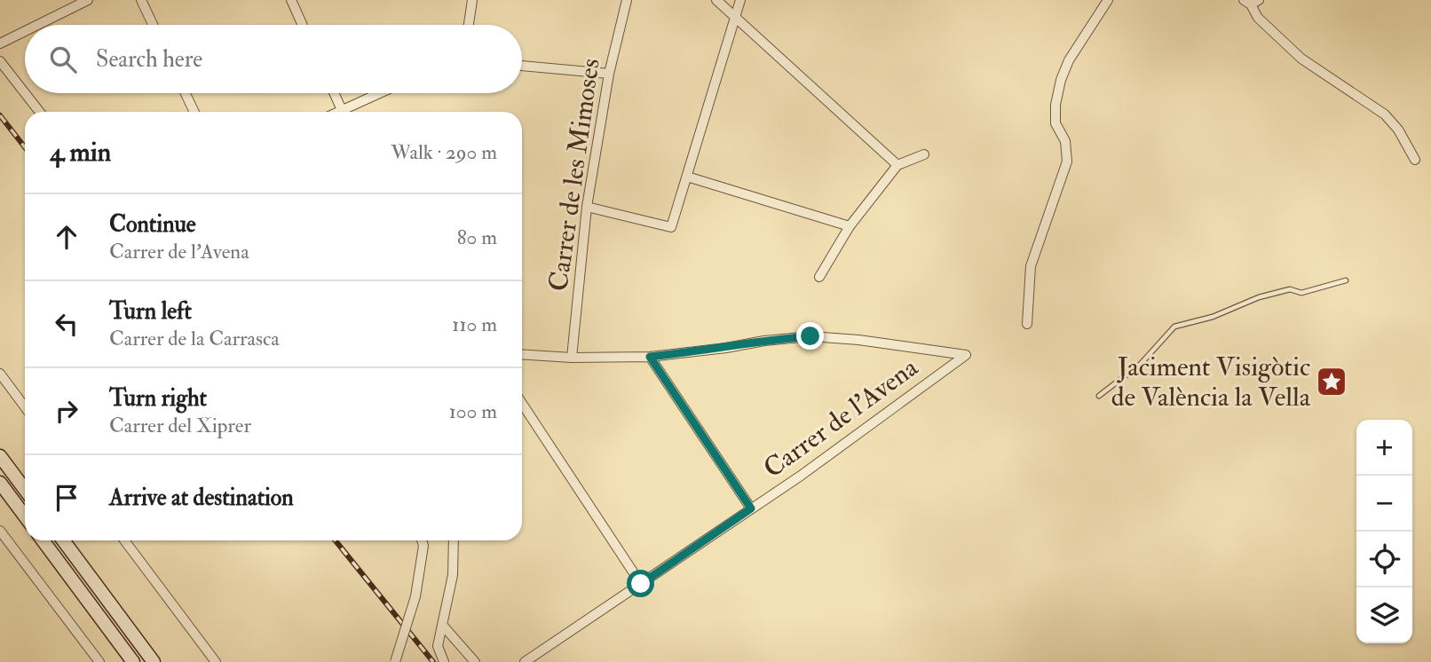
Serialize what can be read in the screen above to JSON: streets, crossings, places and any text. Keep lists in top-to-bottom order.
{
  "streets": {
    "street": ["Carrer de les Mimoses", "Carrer de l'Avena"]
  },
  "places": {
    "place": ["Jaciment Visigòtic de València la Vella"]
  },
  "page": {
    "search": "Search here",
    "heading": ["4 min", "Walk · 290 m"],
    "list": [
      ["Continue", "Carrer de l'Avena", "80 m"],
      ["Turn left", "Carrer de la Carrasca", "110 m"],
      ["Turn right", "Carrer del Xiprer", "100 m"],
      "Arrive at destination"
    ],
    "map_buttons": ["+", "−"]
  }
}
